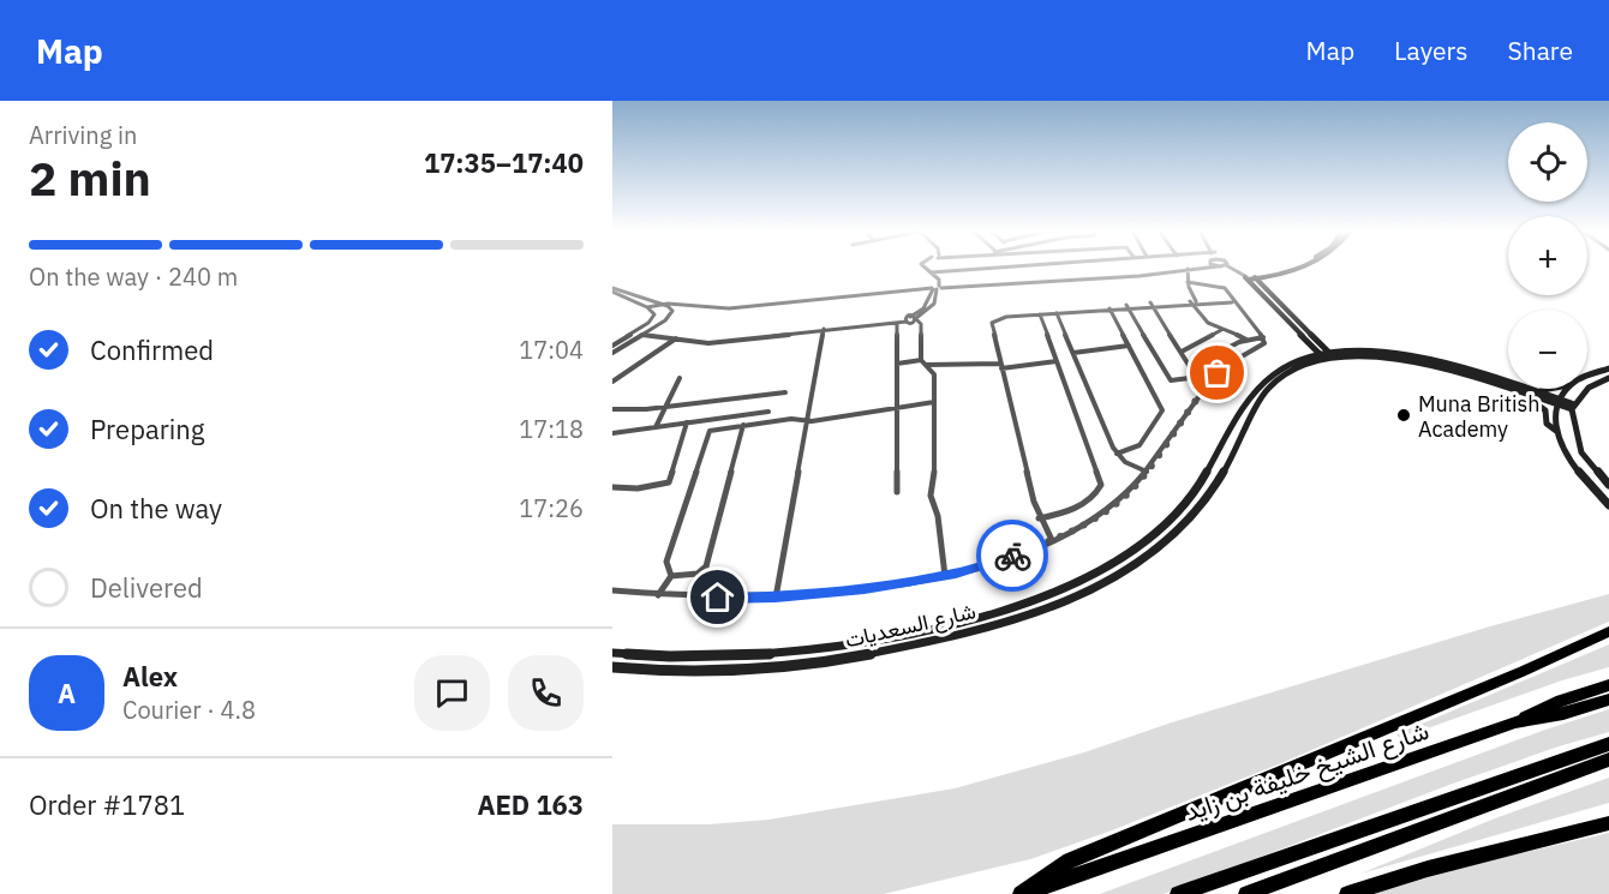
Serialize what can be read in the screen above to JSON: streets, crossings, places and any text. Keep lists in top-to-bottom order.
{
  "streets": {
    "highway": ["شارع الشيخ خليفة بن زايد"],
    "street": ["شارع السعديات"]
  },
  "places": ["Muna British Academy"],
  "page": {
    "header": "Map",
    "nav": ["Map", "Layers", "Share"],
    "heading": ["2 min", "Arriving in", "17:35–17:40"],
    "panel": [
      "Alex",
      "Courier · 4.8",
      "Order #1781",
      "AED 163"
    ],
    "map_buttons": ["+", "−"],
    "bar": "On the way · 240 m",
    "list": [
      ["Confirmed", "17:04"],
      ["Preparing", "17:18"],
      ["On the way", "17:26"],
      "Delivered"
    ],
    "round": "A"
  }
}
